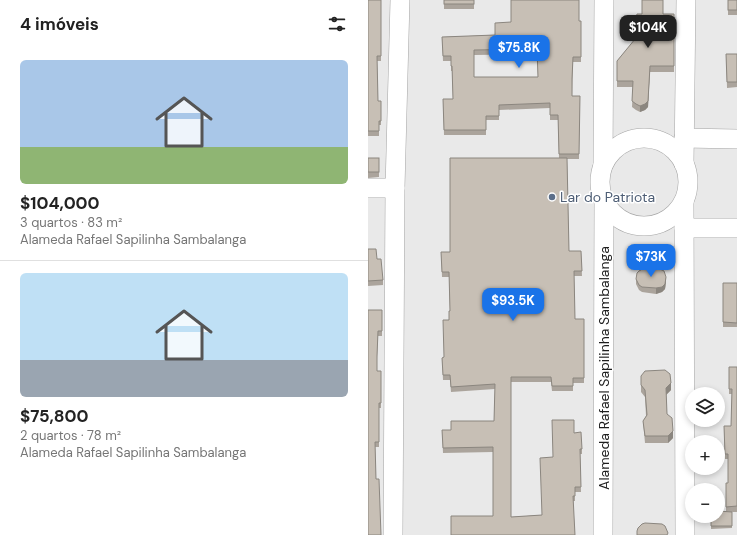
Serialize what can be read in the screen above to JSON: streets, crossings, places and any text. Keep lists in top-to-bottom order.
{
  "streets": {
    "street": ["Alameda Rafael Sapilinha Sambalanga"]
  },
  "places": ["Lar do Patriota"],
  "page": {
    "heading": "4 imóveis",
    "price": [
      "$104K",
      "$75.8K",
      "$73K",
      "$93.5K"
    ],
    "list": [
      {
        "name": "$104,000",
        "note": "3 quartos · 83 m² · Alameda Rafael Sapilinha Sambalanga"
      },
      {
        "name": "$75,800",
        "note": "2 quartos · 78 m² · Alameda Rafael Sapilinha Sambalanga"
      }
    ],
    "map_buttons": ["+", "−"]
  }
}
